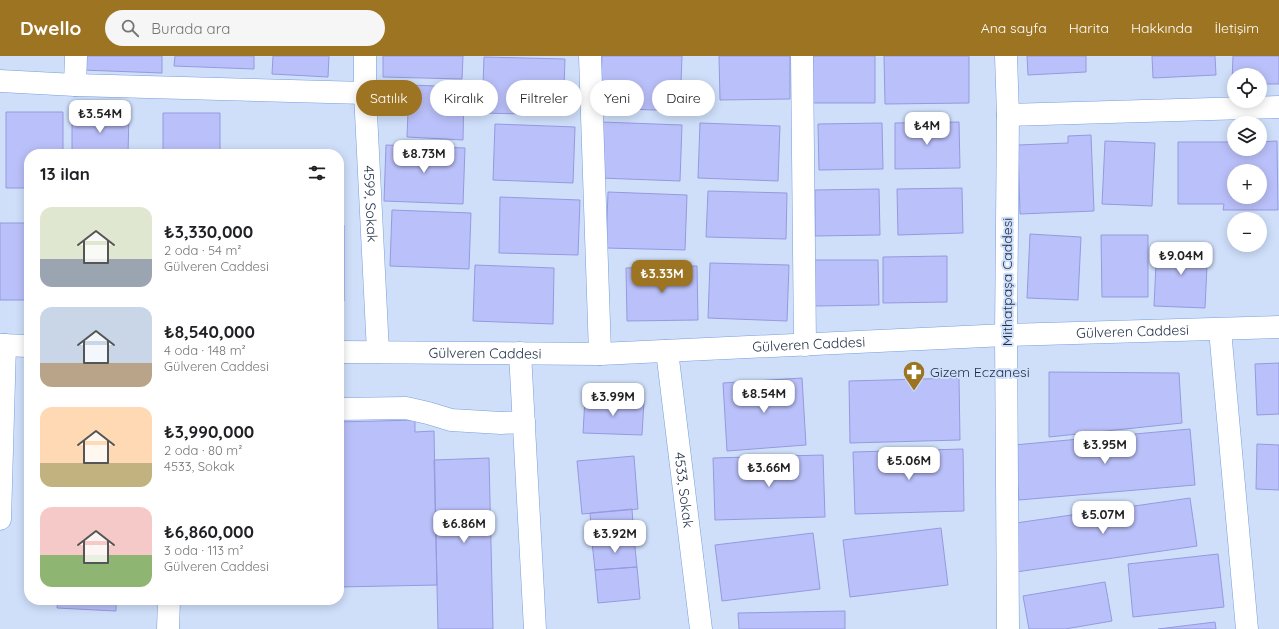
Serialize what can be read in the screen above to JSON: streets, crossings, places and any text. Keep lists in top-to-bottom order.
{
  "streets": {
    "street": [
      "4599, Sokak",
      "Mithatpaşa Caddesi",
      "Gülveren Caddesi",
      "4533, Sokak"
    ]
  },
  "crossings": [
    ["4599, Sokak", "Gülveren Caddesi"],
    ["Mithatpaşa Caddesi", "Gülveren Caddesi"],
    ["Gülveren Caddesi", "4533, Sokak"]
  ],
  "places": {
    "pharmacy": ["Gizem Eczanesi"]
  },
  "page": {
    "header": "Dwello",
    "search": "Burada ara",
    "nav": [
      "Ana sayfa",
      "Harita",
      "Hakkında",
      "İletişim"
    ],
    "map_buttons": ["+", "−"],
    "chip": [
      "Satılık",
      "Kiralık",
      "Filtreler",
      "Yeni",
      "Daire"
    ],
    "price": [
      "₺3.54M",
      "₺4M",
      "₺8.73M",
      "₺9.04M",
      "₺3.33M",
      "₺8.54M",
      "₺3.99M",
      "₺3.95M",
      "₺5.06M",
      "₺3.66M",
      "₺5.07M",
      "₺6.86M",
      "₺3.92M"
    ],
    "heading": "13 ilan",
    "list": [
      {
        "name": "₺3,330,000",
        "note": "2 oda · 54 m² · Gülveren Caddesi"
      },
      {
        "name": "₺8,540,000",
        "note": "4 oda · 148 m² · Gülveren Caddesi"
      },
      {
        "name": "₺3,990,000",
        "note": "2 oda · 80 m² · 4533, Sokak"
      },
      {
        "name": "₺6,860,000",
        "note": "3 oda · 113 m² · Gülveren Caddesi"
      }
    ]
  }
}
